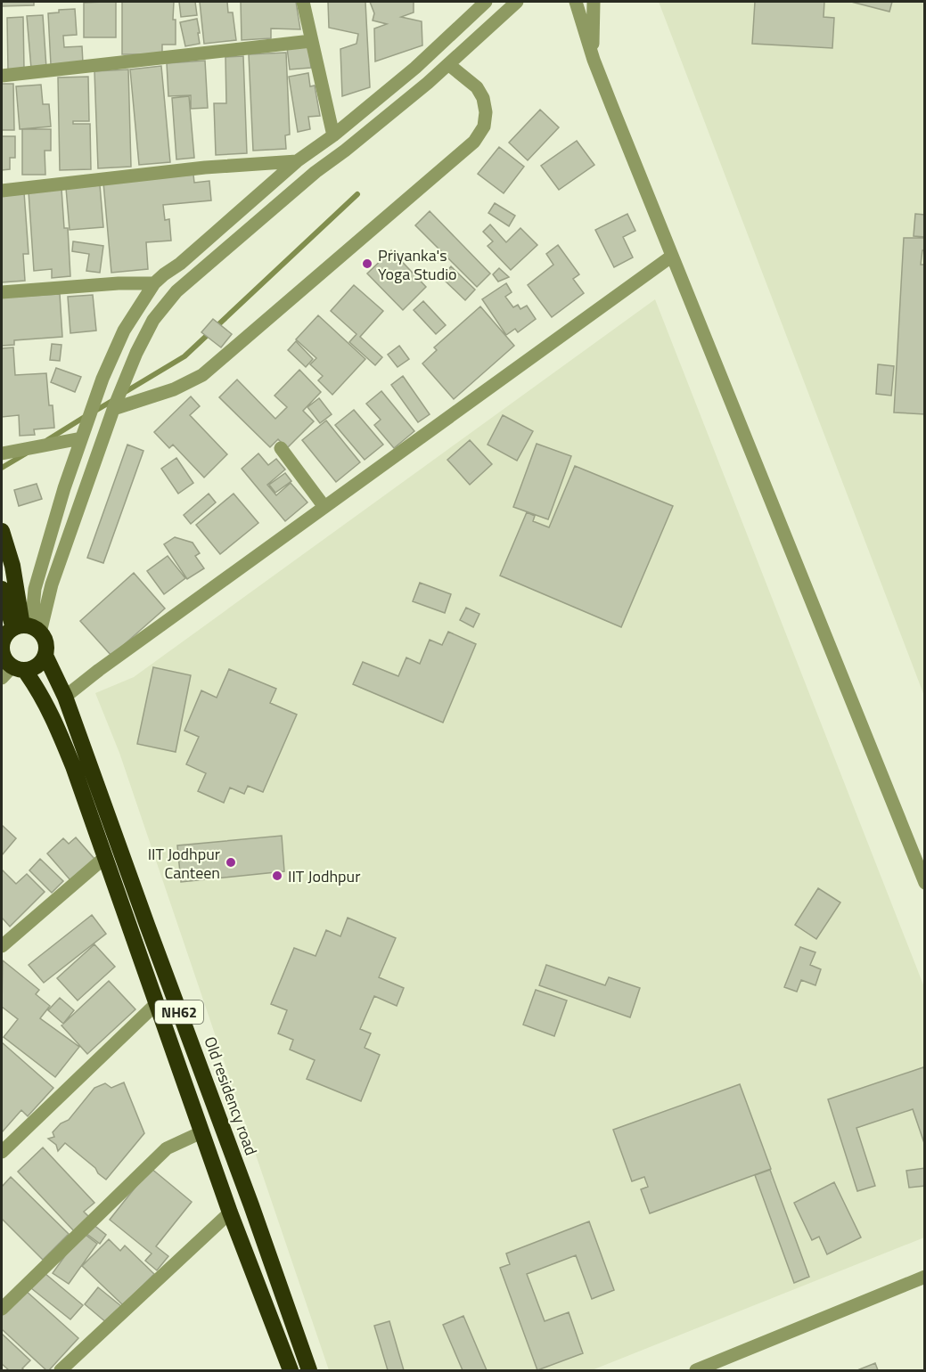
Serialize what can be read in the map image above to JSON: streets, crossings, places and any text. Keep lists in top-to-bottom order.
{
  "streets": {
    "highway": ["NH62", "Old residency road"]
  },
  "crossings": [
    ["NH62", "Old residency road"]
  ],
  "places": ["Priyanka's Yoga Studio", "IIT Jodhpur Canteen", "IIT Jodhpur"]
}
